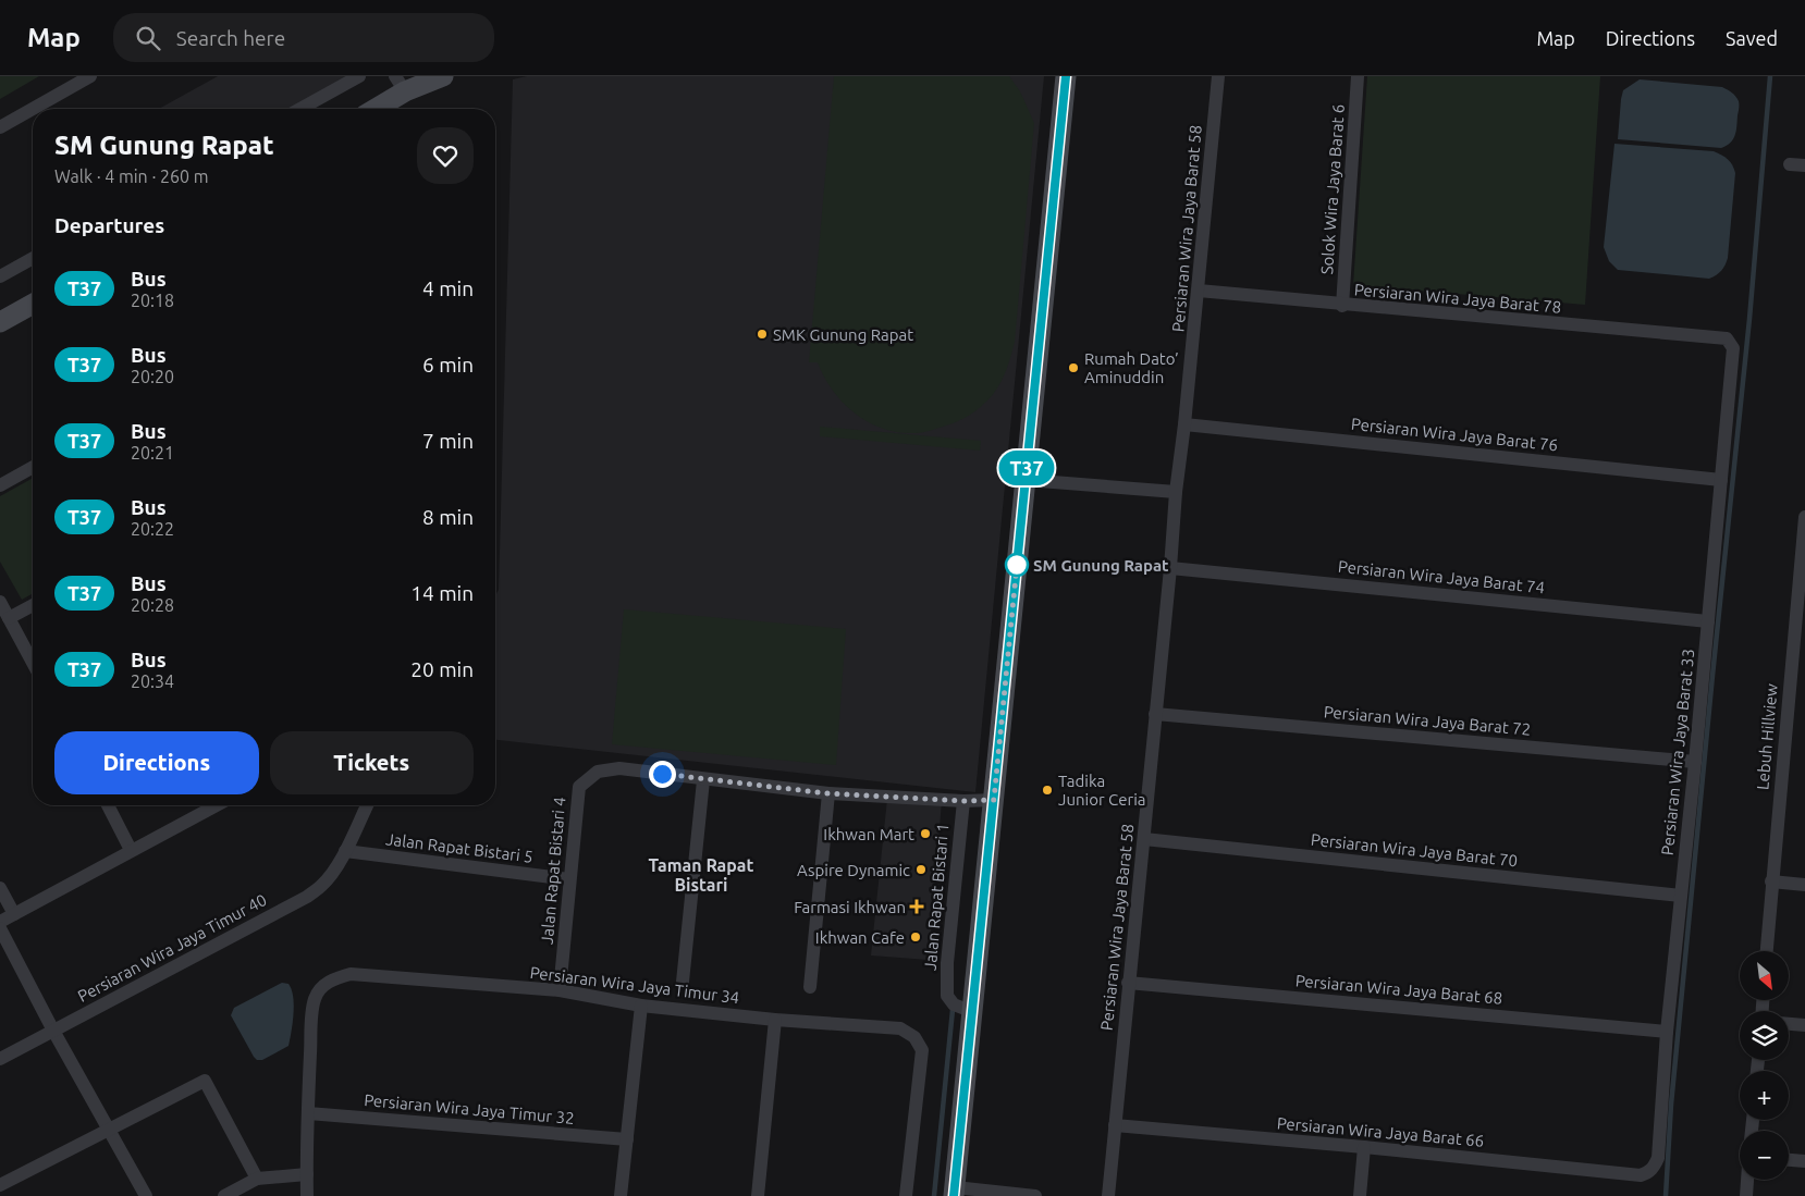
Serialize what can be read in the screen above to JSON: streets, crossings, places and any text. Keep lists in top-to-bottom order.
{
  "streets": {
    "street": [
      "Solok Wira Jaya Barat 6",
      "Persiaran Wira Jaya Barat 58",
      "Persiaran Wira Jaya Barat 78",
      "Persiaran Wira Jaya Barat 76",
      "Persiaran Wira Jaya Barat 74",
      "Persiaran Wira Jaya Barat 72",
      "Lebuh Hillview",
      "Persiaran Wira Jaya Barat 33",
      "Jalan Rapat Bistari 5",
      "Persiaran Wira Jaya Barat 70",
      "Jalan Rapat Bistari 4",
      "Jalan Rapat Bistari 1",
      "Persiaran Wira Jaya Timur 40",
      "Persiaran Wira Jaya Timur 34",
      "Persiaran Wira Jaya Barat 68",
      "Persiaran Wira Jaya Timur 32",
      "Persiaran Wira Jaya Barat 66"
    ]
  },
  "crossings": [
    ["Solok Wira Jaya Barat 6", "Persiaran Wira Jaya Barat 78"],
    ["Persiaran Wira Jaya Barat 58", "Persiaran Wira Jaya Barat 78"],
    ["Persiaran Wira Jaya Barat 58", "Persiaran Wira Jaya Barat 76"],
    ["Persiaran Wira Jaya Barat 58", "Persiaran Wira Jaya Barat 74"],
    ["Persiaran Wira Jaya Barat 58", "Persiaran Wira Jaya Barat 72"],
    ["Persiaran Wira Jaya Barat 58", "Persiaran Wira Jaya Barat 70"],
    ["Persiaran Wira Jaya Barat 58", "Persiaran Wira Jaya Barat 68"],
    ["Persiaran Wira Jaya Barat 58", "Persiaran Wira Jaya Barat 66"],
    ["Persiaran Wira Jaya Barat 78", "Persiaran Wira Jaya Barat 33"],
    ["Persiaran Wira Jaya Barat 76", "Persiaran Wira Jaya Barat 33"],
    ["Persiaran Wira Jaya Barat 74", "Persiaran Wira Jaya Barat 33"],
    ["Persiaran Wira Jaya Barat 72", "Persiaran Wira Jaya Barat 33"],
    ["Persiaran Wira Jaya Barat 33", "Persiaran Wira Jaya Barat 70"],
    ["Persiaran Wira Jaya Barat 33", "Persiaran Wira Jaya Barat 68"],
    ["Persiaran Wira Jaya Barat 33", "Persiaran Wira Jaya Barat 66"],
    ["Jalan Rapat Bistari 5", "Jalan Rapat Bistari 4"],
    ["Jalan Rapat Bistari 5", "Persiaran Wira Jaya Timur 40"],
    ["Jalan Rapat Bistari 4", "Persiaran Wira Jaya Timur 34"],
    ["Persiaran Wira Jaya Timur 34", "Persiaran Wira Jaya Timur 32"]
  ],
  "districts": ["Taman Rapat Bistari"],
  "places": {
    "other": [
      "SMK Gunung Rapat",
      "Rumah Dato’ Aminuddin",
      "SM Gunung Rapat",
      "Tadika Junior Ceria",
      "Ikhwan Mart",
      "Aspire Dynamic",
      "Ikhwan Cafe"
    ],
    "health": ["Farmasi Ikhwan"]
  },
  "lines": ["bus line T37"],
  "north": "bottom right",
  "page": {
    "header": "Map",
    "search": "Search here",
    "nav": ["Map", "Directions", "Saved"],
    "on_map": "T37",
    "heading": [
      ["SM Gunung Rapat", "Walk · 4 min · 260 m"],
      "Departures"
    ],
    "list": [
      {
        "mark": "T37",
        "name": "Bus",
        "note": "20:18",
        "value": "4 min"
      },
      {
        "mark": "T37",
        "name": "Bus",
        "note": "20:20",
        "value": "6 min"
      },
      {
        "mark": "T37",
        "name": "Bus",
        "note": "20:21",
        "value": "7 min"
      },
      {
        "mark": "T37",
        "name": "Bus",
        "note": "20:22",
        "value": "8 min"
      },
      {
        "mark": "T37",
        "name": "Bus",
        "note": "20:28",
        "value": "14 min"
      },
      {
        "mark": "T37",
        "name": "Bus",
        "note": "20:34",
        "value": "20 min"
      }
    ],
    "buttons": ["Directions", "Tickets"],
    "map_buttons": ["+", "−"]
  }
}
